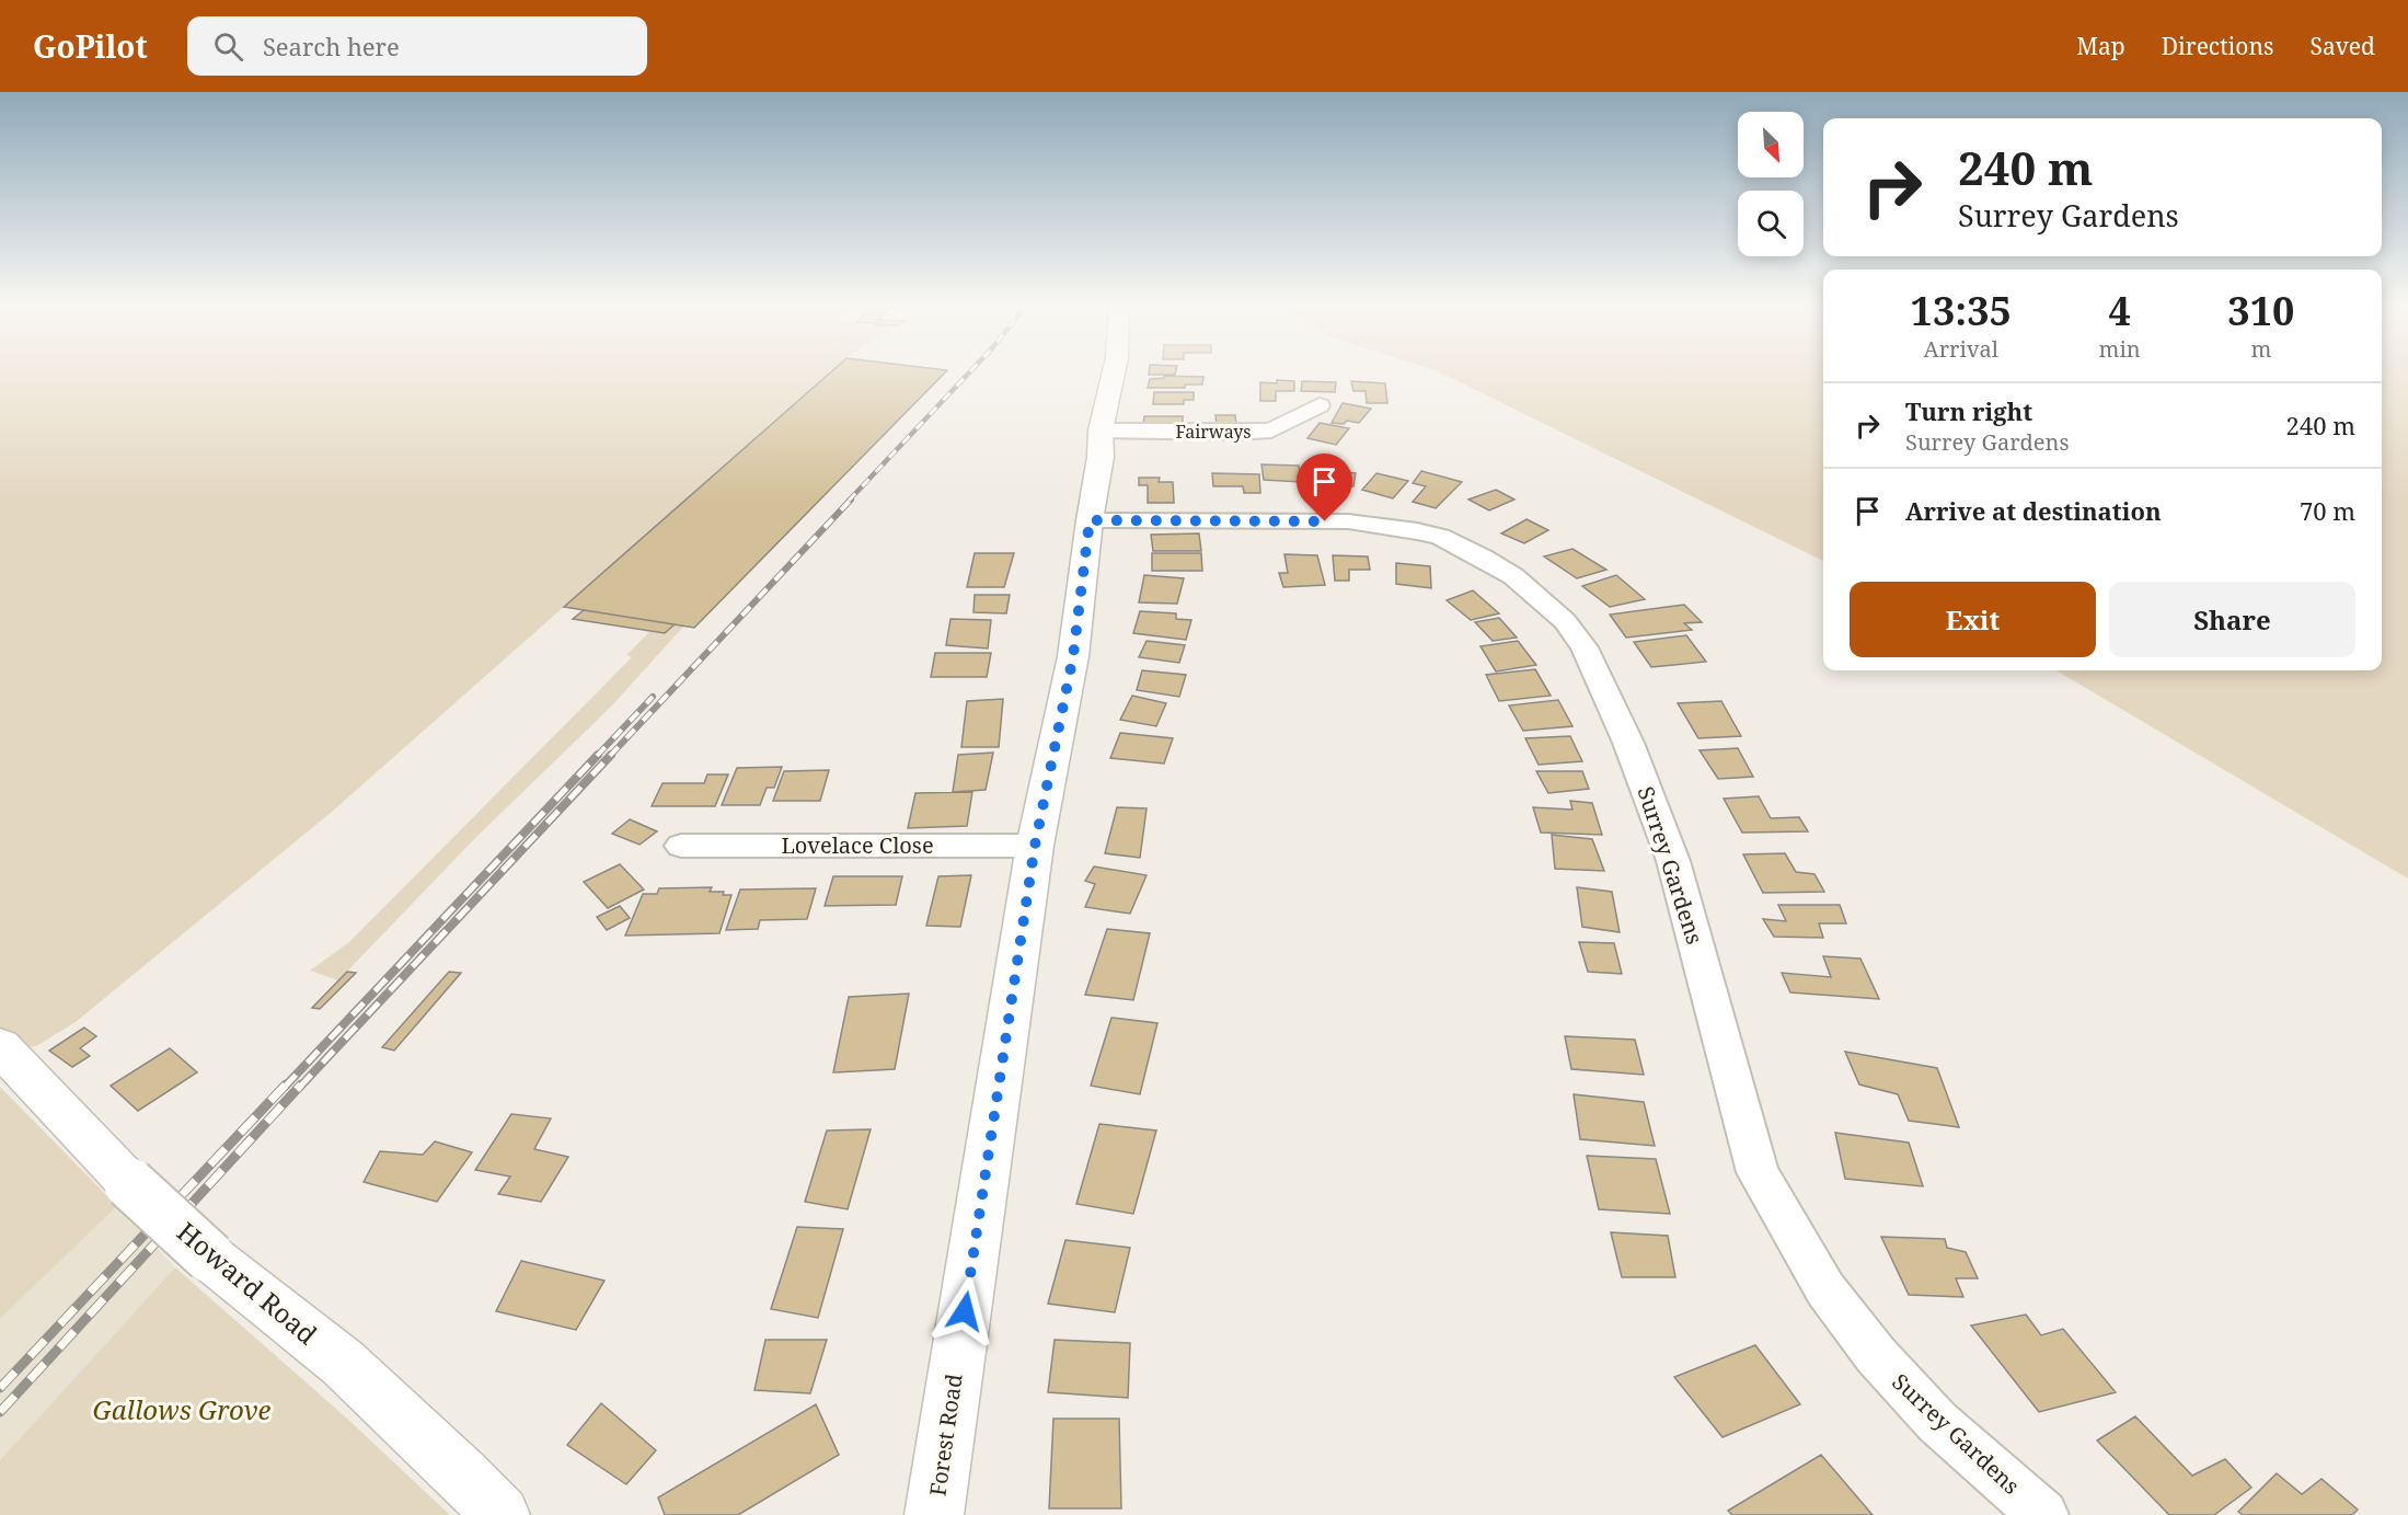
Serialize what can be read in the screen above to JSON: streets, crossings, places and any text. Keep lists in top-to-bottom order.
{
  "streets": {
    "street": [
      "Fairways",
      "Lovelace Close",
      "Surrey Gardens",
      "Howard Road",
      "Forest Road"
    ]
  },
  "crossings": [
    ["Fairways", "Forest Road"],
    ["Lovelace Close", "Forest Road"],
    ["Surrey Gardens", "Forest Road"]
  ],
  "parks": ["Gallows Grove"],
  "north": "bottom right",
  "page": {
    "header": "GoPilot",
    "search": "Search here",
    "nav": ["Map", "Directions", "Saved"],
    "turn": ["240 m", "Surrey Gardens"],
    "eta": [
      "13:35",
      "Arrival",
      "4",
      "min",
      "310",
      "m"
    ],
    "list": [
      {
        "name": "Turn right",
        "note": "Surrey Gardens",
        "value": "240 m"
      },
      {
        "name": "Arrive at destination",
        "value": "70 m"
      }
    ],
    "buttons": ["Exit", "Share"]
  }
}
